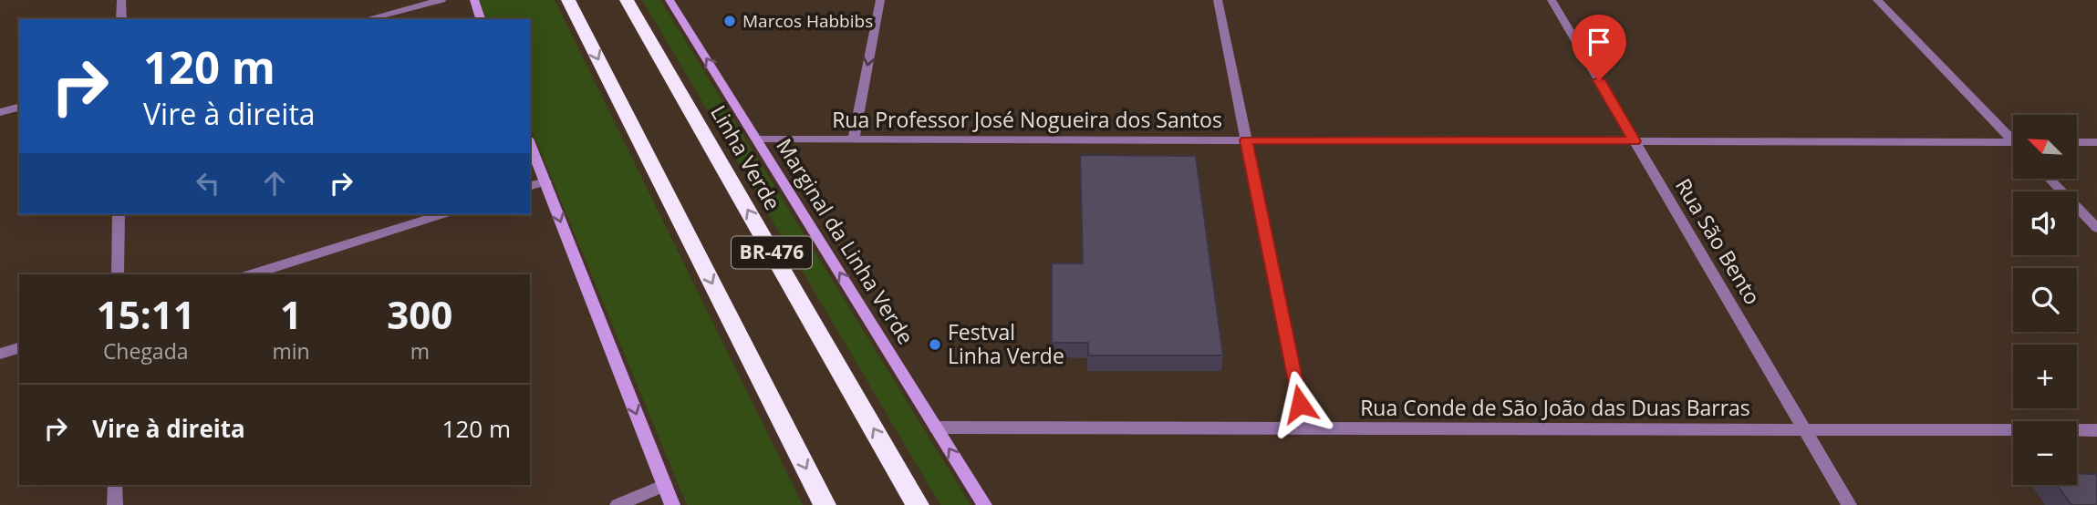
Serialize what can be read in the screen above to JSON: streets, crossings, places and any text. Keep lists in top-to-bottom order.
{
  "streets": {
    "highway": ["Linha Verde", "BR-476"],
    "main road": ["Marginal da Linha Verde"],
    "street": ["Rua Professor José Nogueira dos Santos", "Rua São Bento", "Rua Conde de São João das Duas Barras"]
  },
  "crossings": [
    ["Rua Professor José Nogueira dos Santos", "Marginal da Linha Verde"],
    ["Rua Professor José Nogueira dos Santos", "Rua São Bento"],
    ["Marginal da Linha Verde", "Rua Conde de São João das Duas Barras"],
    ["Rua São Bento", "Rua Conde de São João das Duas Barras"]
  ],
  "one_way": ["Marginal da Linha Verde"],
  "places": ["Marcos Habbibs", "Festval Linha Verde"],
  "north": "top left",
  "page": {
    "turn": ["120 m", "Vire à direita"],
    "map_buttons": ["+", "−"],
    "eta": [
      "15:11",
      "Chegada",
      "1",
      "min",
      "300",
      "m"
    ],
    "list": [
      {
        "name": "Vire à direita",
        "value": "120 m"
      }
    ]
  }
}
